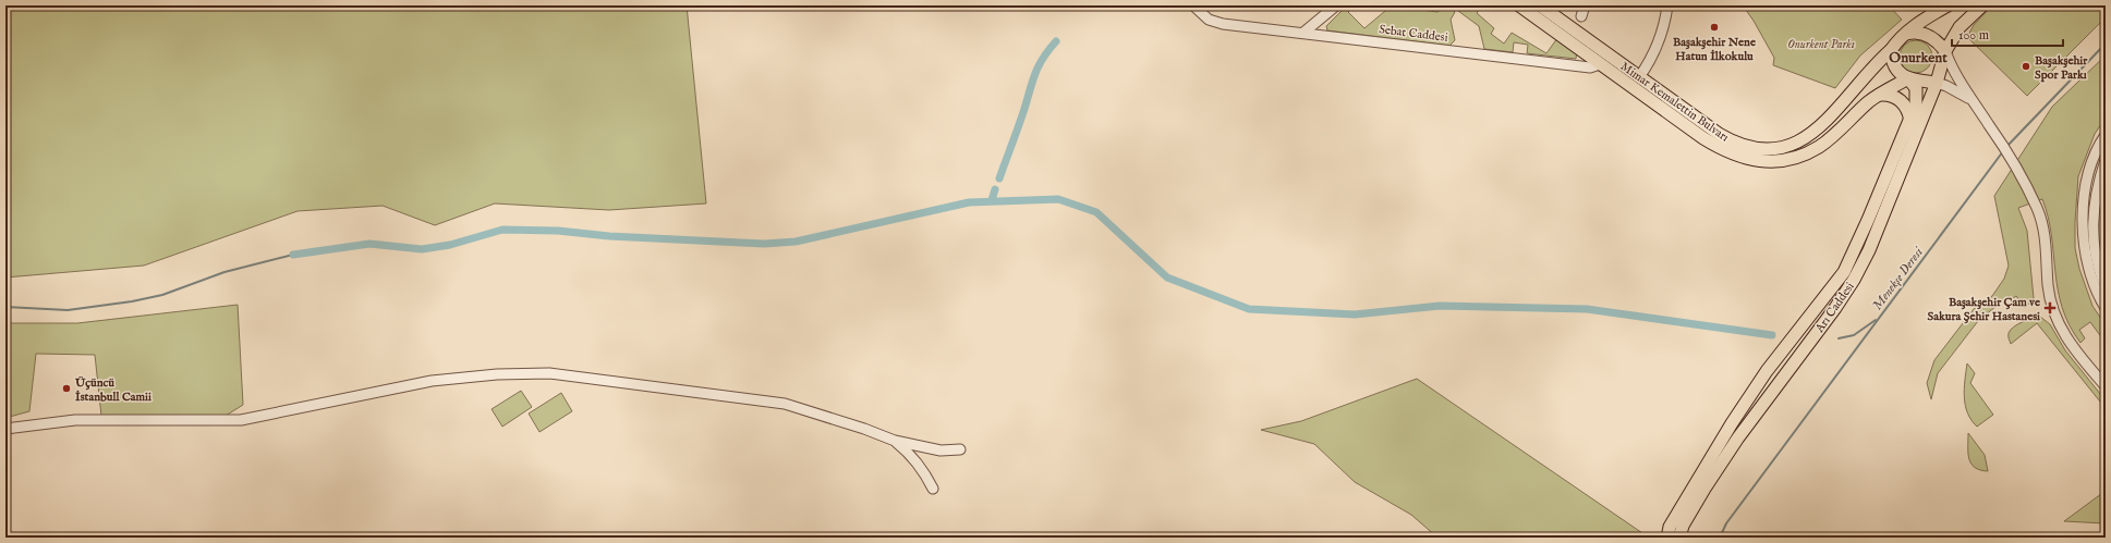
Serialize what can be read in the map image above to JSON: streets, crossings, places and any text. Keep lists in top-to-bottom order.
{
  "streets": {
    "main road": ["Mimar Kemalettin Bulvarı", "Arı Caddesi"],
    "street": ["Sebat Caddesi"]
  },
  "crossings": [
    ["Mimar Kemalettin Bulvarı", "Arı Caddesi"]
  ],
  "districts": ["Onurkent"],
  "water": ["Menekşe Deresi"],
  "parks": ["Onurkent Parkı"],
  "places": {
    "other": ["Başakşehir Nene Hatun İlkokulu", "Başakşehir Spor Parkı", "Üçüncü İstanbull Camii"],
    "health": ["Başakşehir Çam ve Sakura Şehir Hastanesi"]
  },
  "scale_bar": "100 m"
}
